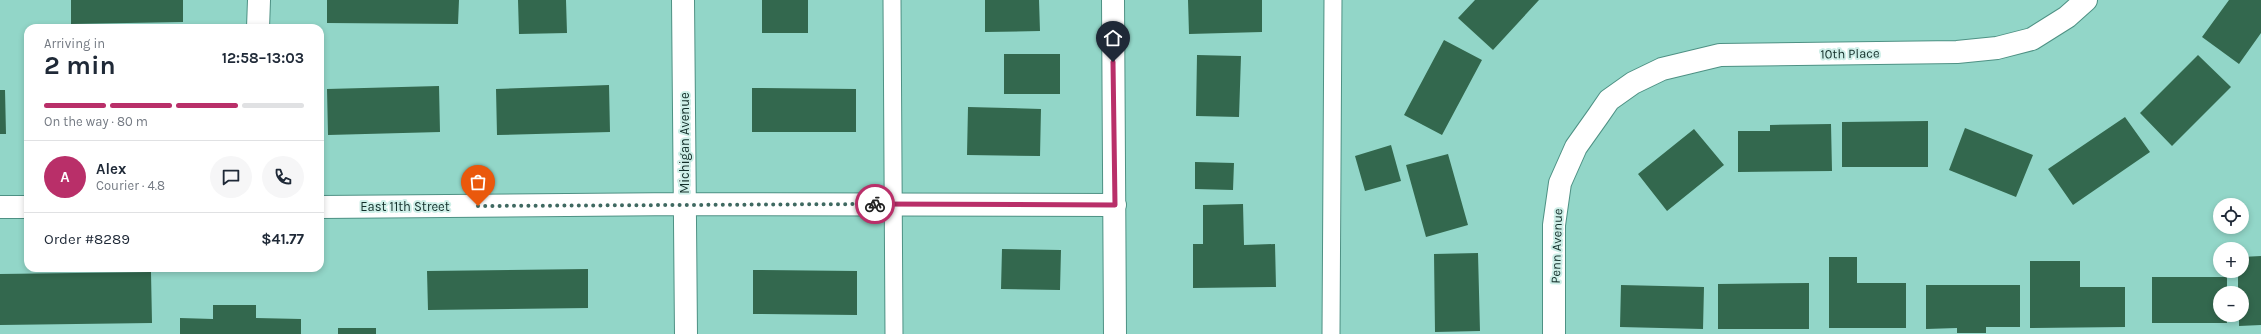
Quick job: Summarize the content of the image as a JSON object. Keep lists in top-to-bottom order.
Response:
{
  "streets": {
    "street": [
      "10th Place",
      "Michigan Avenue",
      "East 11th Street",
      "Penn Avenue"
    ]
  },
  "crossings": [
    ["10th Place", "Penn Avenue"],
    ["Michigan Avenue", "East 11th Street"]
  ],
  "page": {
    "heading": ["2 min", "Arriving in", "12:58–13:03"],
    "panel": [
      "Alex",
      "Courier · 4.8",
      "Order #8289",
      "$41.77"
    ],
    "bar": "On the way · 80 m",
    "round": "A",
    "map_buttons": ["+", "−"]
  }
}
